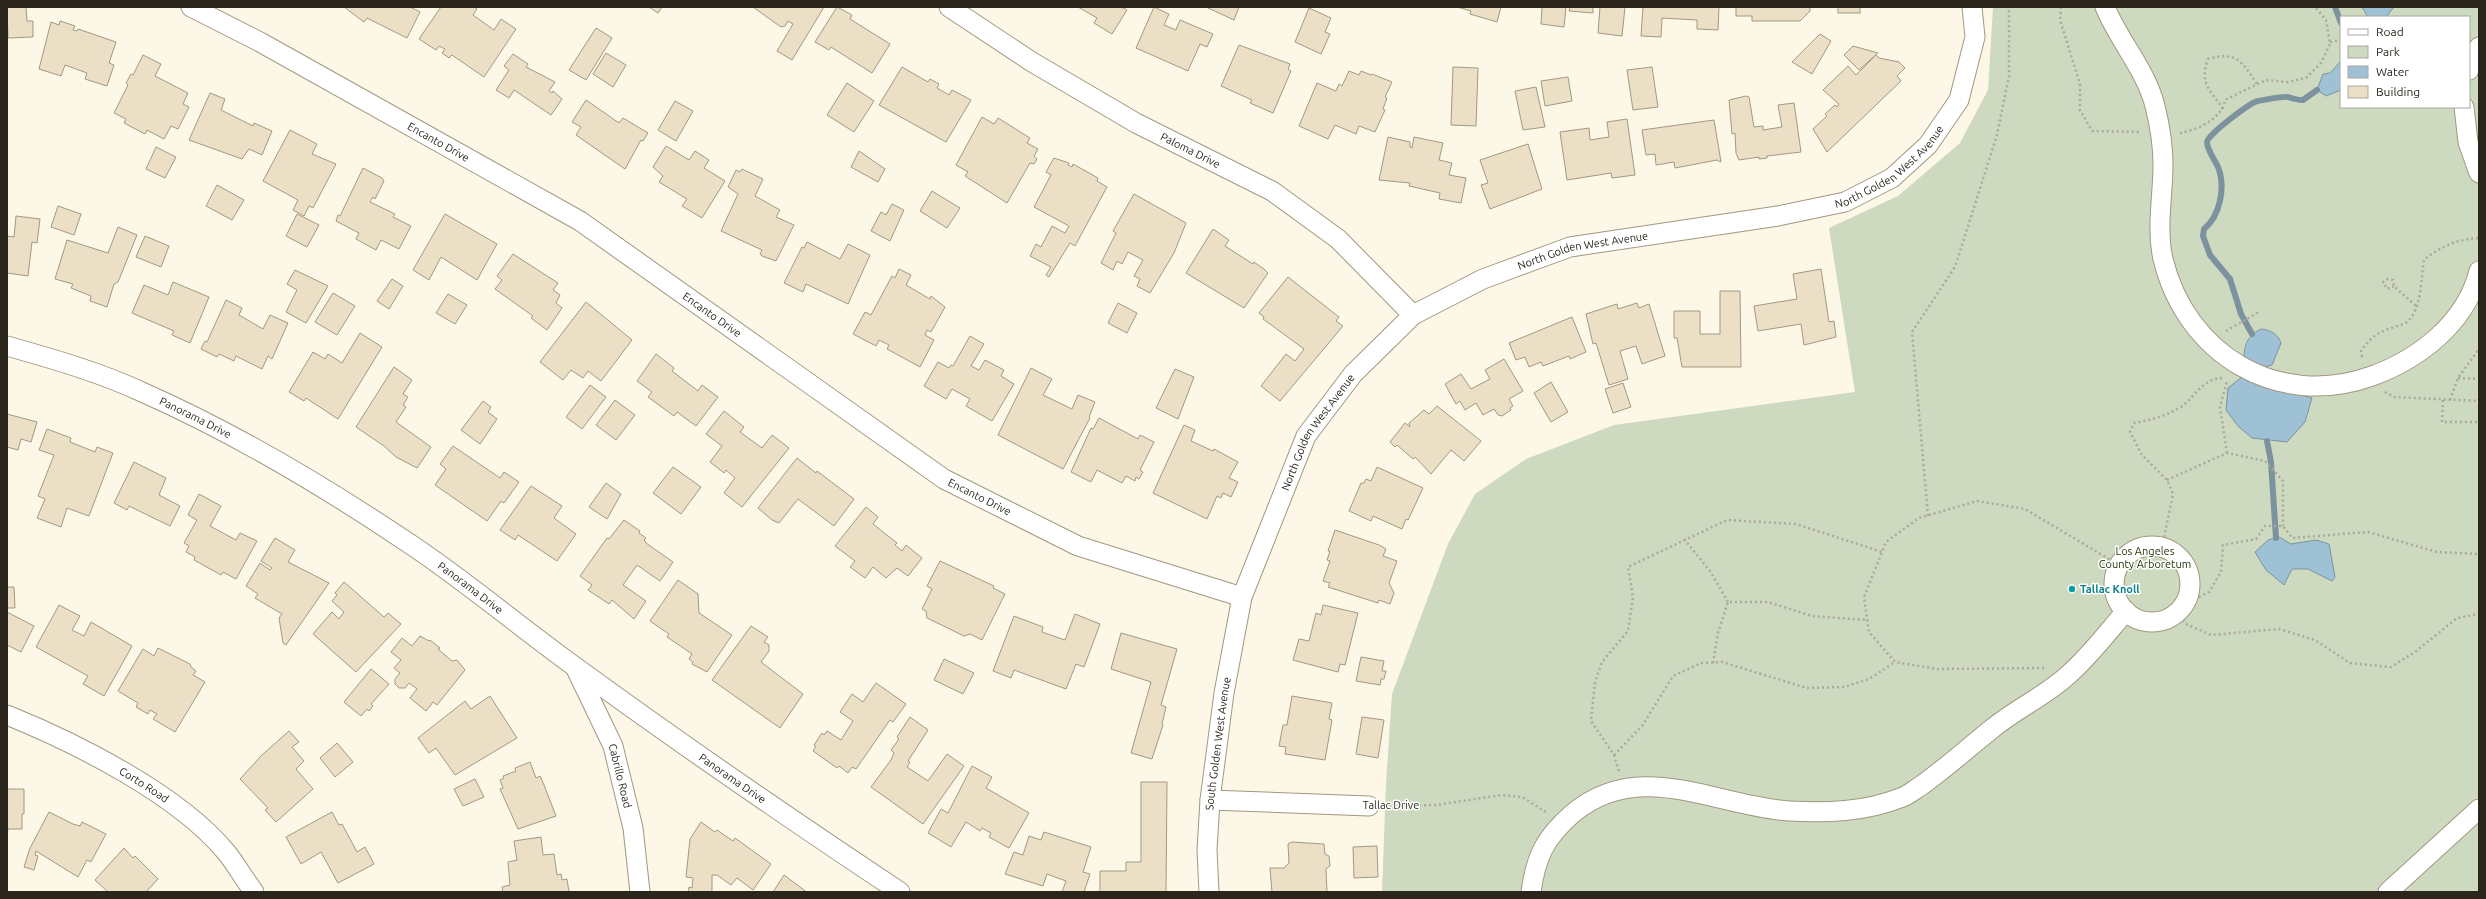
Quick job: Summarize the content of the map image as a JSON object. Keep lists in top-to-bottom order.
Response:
{
  "streets": {
    "street": [
      "Encanto Drive",
      "Paloma Drive",
      "North Golden West Avenue",
      "Panorama Drive",
      "South Golden West Avenue",
      "Cabrillo Road",
      "Corto Road",
      "Tallac Drive"
    ]
  },
  "crossings": [
    ["Encanto Drive", "North Golden West Avenue"],
    ["Encanto Drive", "South Golden West Avenue"],
    ["Paloma Drive", "North Golden West Avenue"],
    ["North Golden West Avenue", "South Golden West Avenue"],
    ["Panorama Drive", "Cabrillo Road"],
    ["South Golden West Avenue", "Tallac Drive"]
  ],
  "parks": ["Los Angeles County Arboretum"],
  "places": ["Tallac Knoll"],
  "legend": [
    "Road",
    "Park",
    "Water",
    "Building"
  ]
}
